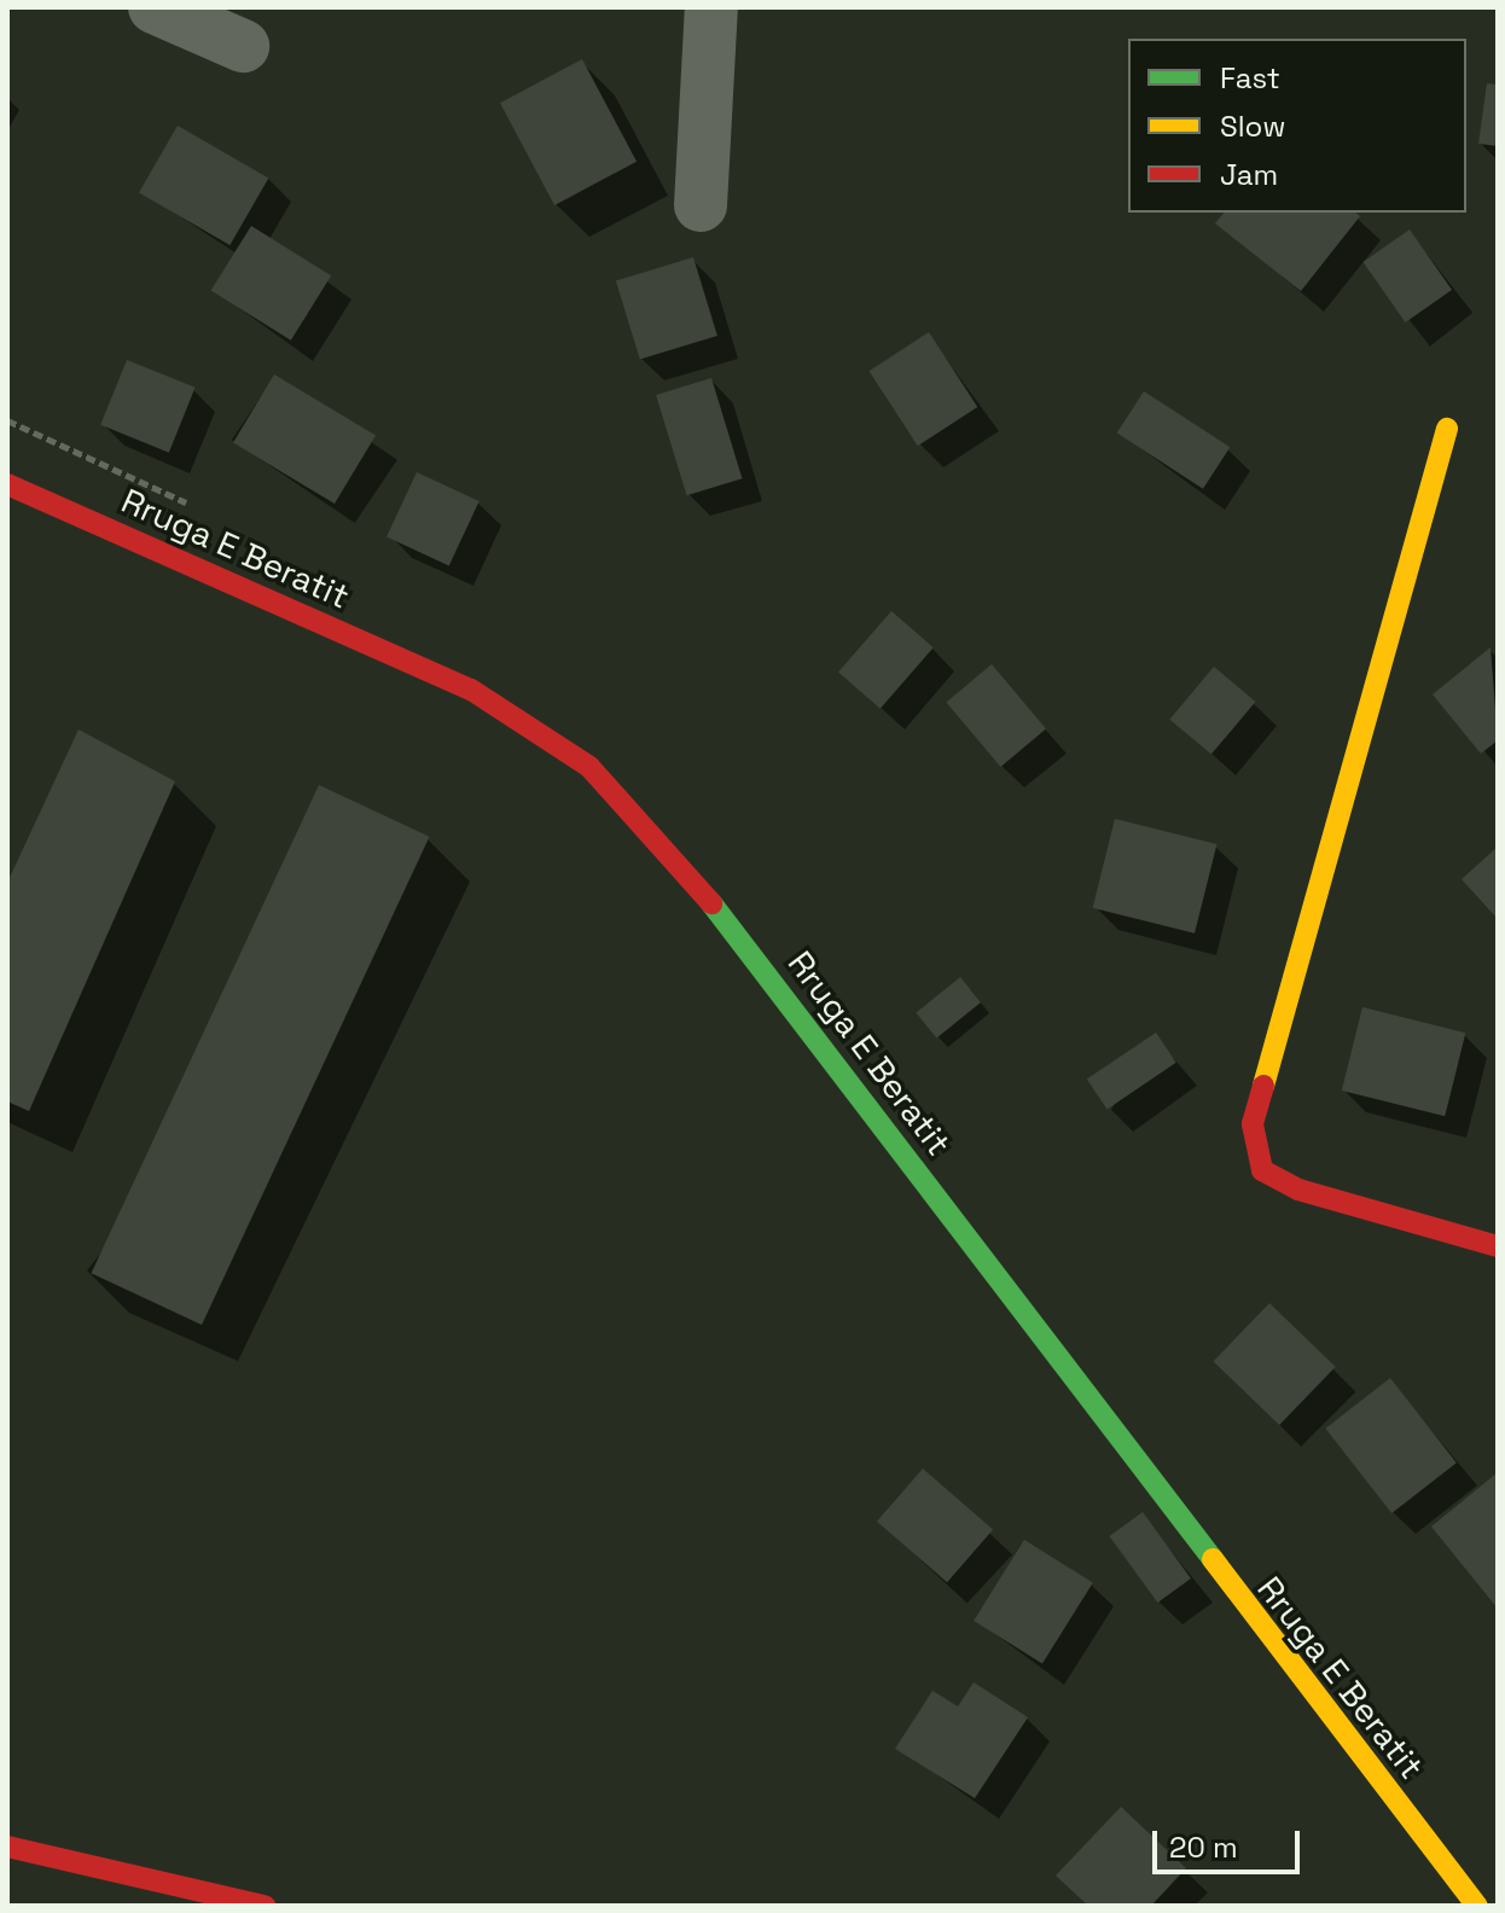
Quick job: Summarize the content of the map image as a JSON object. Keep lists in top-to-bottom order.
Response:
{
  "streets": {
    "main road": ["Rruga E Beratit"]
  },
  "legend": ["Fast", "Slow", "Jam"],
  "scale_bar": "20 m"
}
